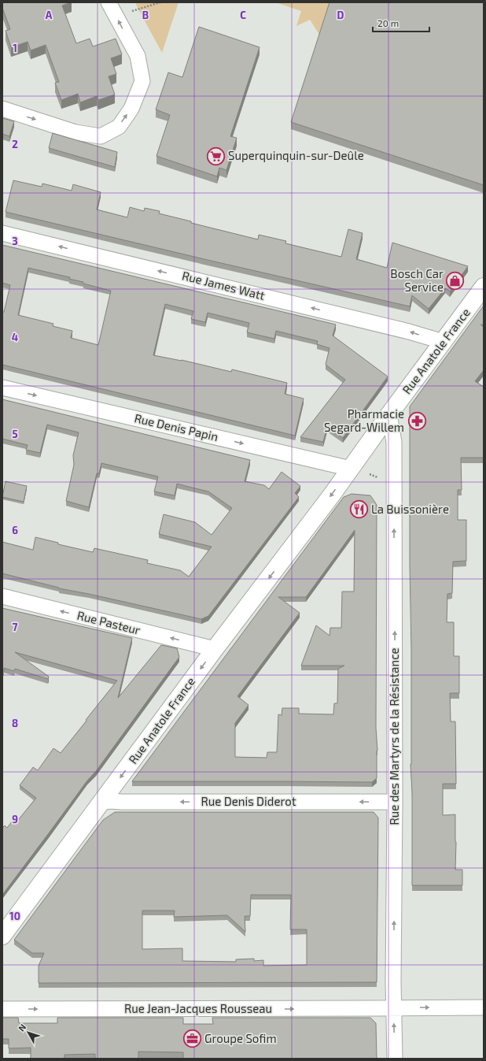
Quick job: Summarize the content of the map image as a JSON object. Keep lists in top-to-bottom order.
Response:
{
  "streets": {
    "street": [
      "Rue James Watt",
      "Rue Anatole France",
      "Rue Denis Papin",
      "Rue Pasteur",
      "Rue des Martyrs de la Résistance",
      "Rue Denis Diderot",
      "Rue Jean-Jacques Rousseau"
    ]
  },
  "crossings": [
    ["Rue James Watt", "Rue Anatole France"],
    ["Rue Anatole France", "Rue Denis Papin"],
    ["Rue Anatole France", "Rue Pasteur"],
    ["Rue Anatole France", "Rue des Martyrs de la Résistance"],
    ["Rue Anatole France", "Rue Denis Diderot"],
    ["Rue des Martyrs de la Résistance", "Rue Denis Diderot"],
    ["Rue des Martyrs de la Résistance", "Rue Jean-Jacques Rousseau"]
  ],
  "one_way": [
    "Rue James Watt",
    "Rue Anatole France",
    "Rue Denis Papin",
    "Rue Pasteur",
    "Rue des Martyrs de la Résistance",
    "Rue Denis Diderot",
    "Rue Jean-Jacques Rousseau"
  ],
  "places": {
    "supermarket": ["Superquinquin-sur-Deûle"],
    "shop": ["Bosch Car Service"],
    "pharmacy": ["Pharmacie Segard-Willem"],
    "restaurant": ["La Buissonière"],
    "office": ["Groupe Sofim"]
  },
  "scale_bar": "20 m",
  "north": "top left",
  "grid": {
    "columns": [
      "A",
      "B",
      "C",
      "D"
    ],
    "rows": [
      "1",
      "2",
      "3",
      "4",
      "5",
      "6",
      "7",
      "8",
      "9",
      "10"
    ]
  }
}
